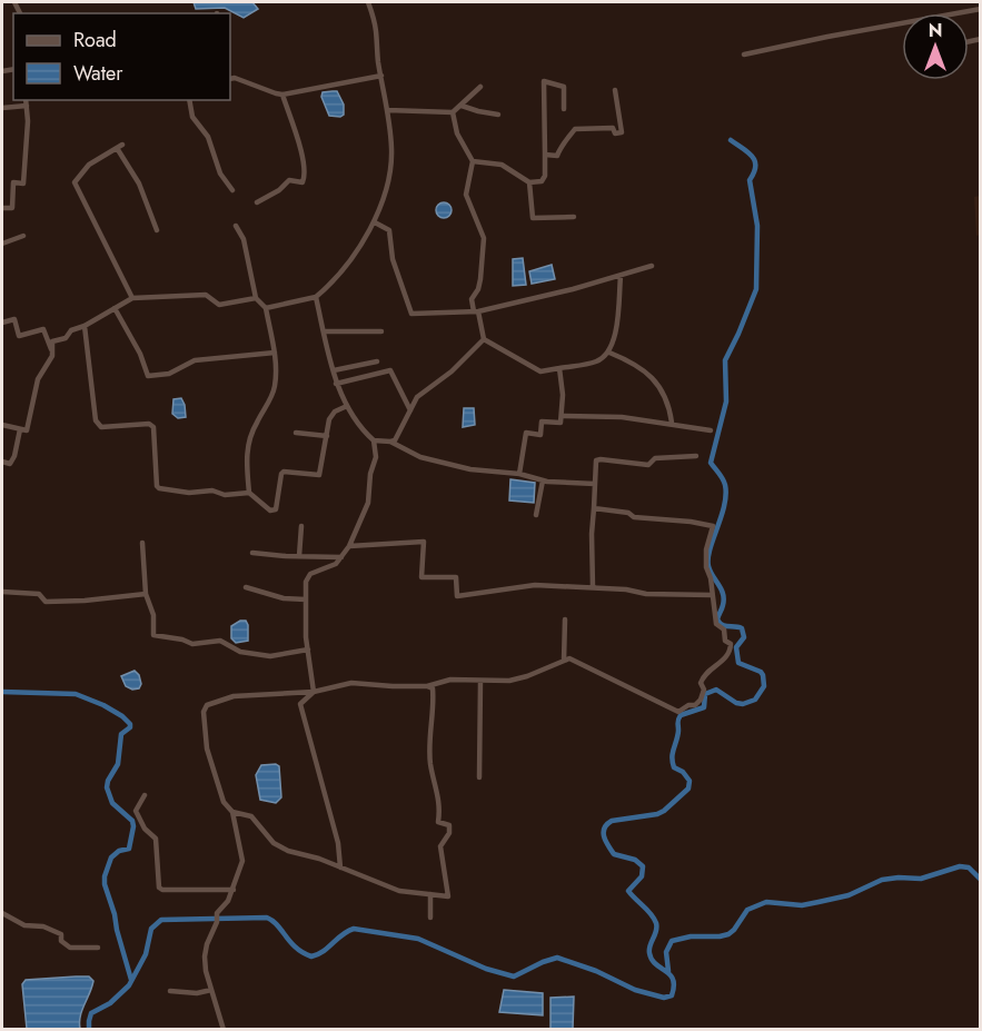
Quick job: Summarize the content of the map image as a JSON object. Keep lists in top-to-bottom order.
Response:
{
  "legend": ["Road", "Water"],
  "north": "top"
}
